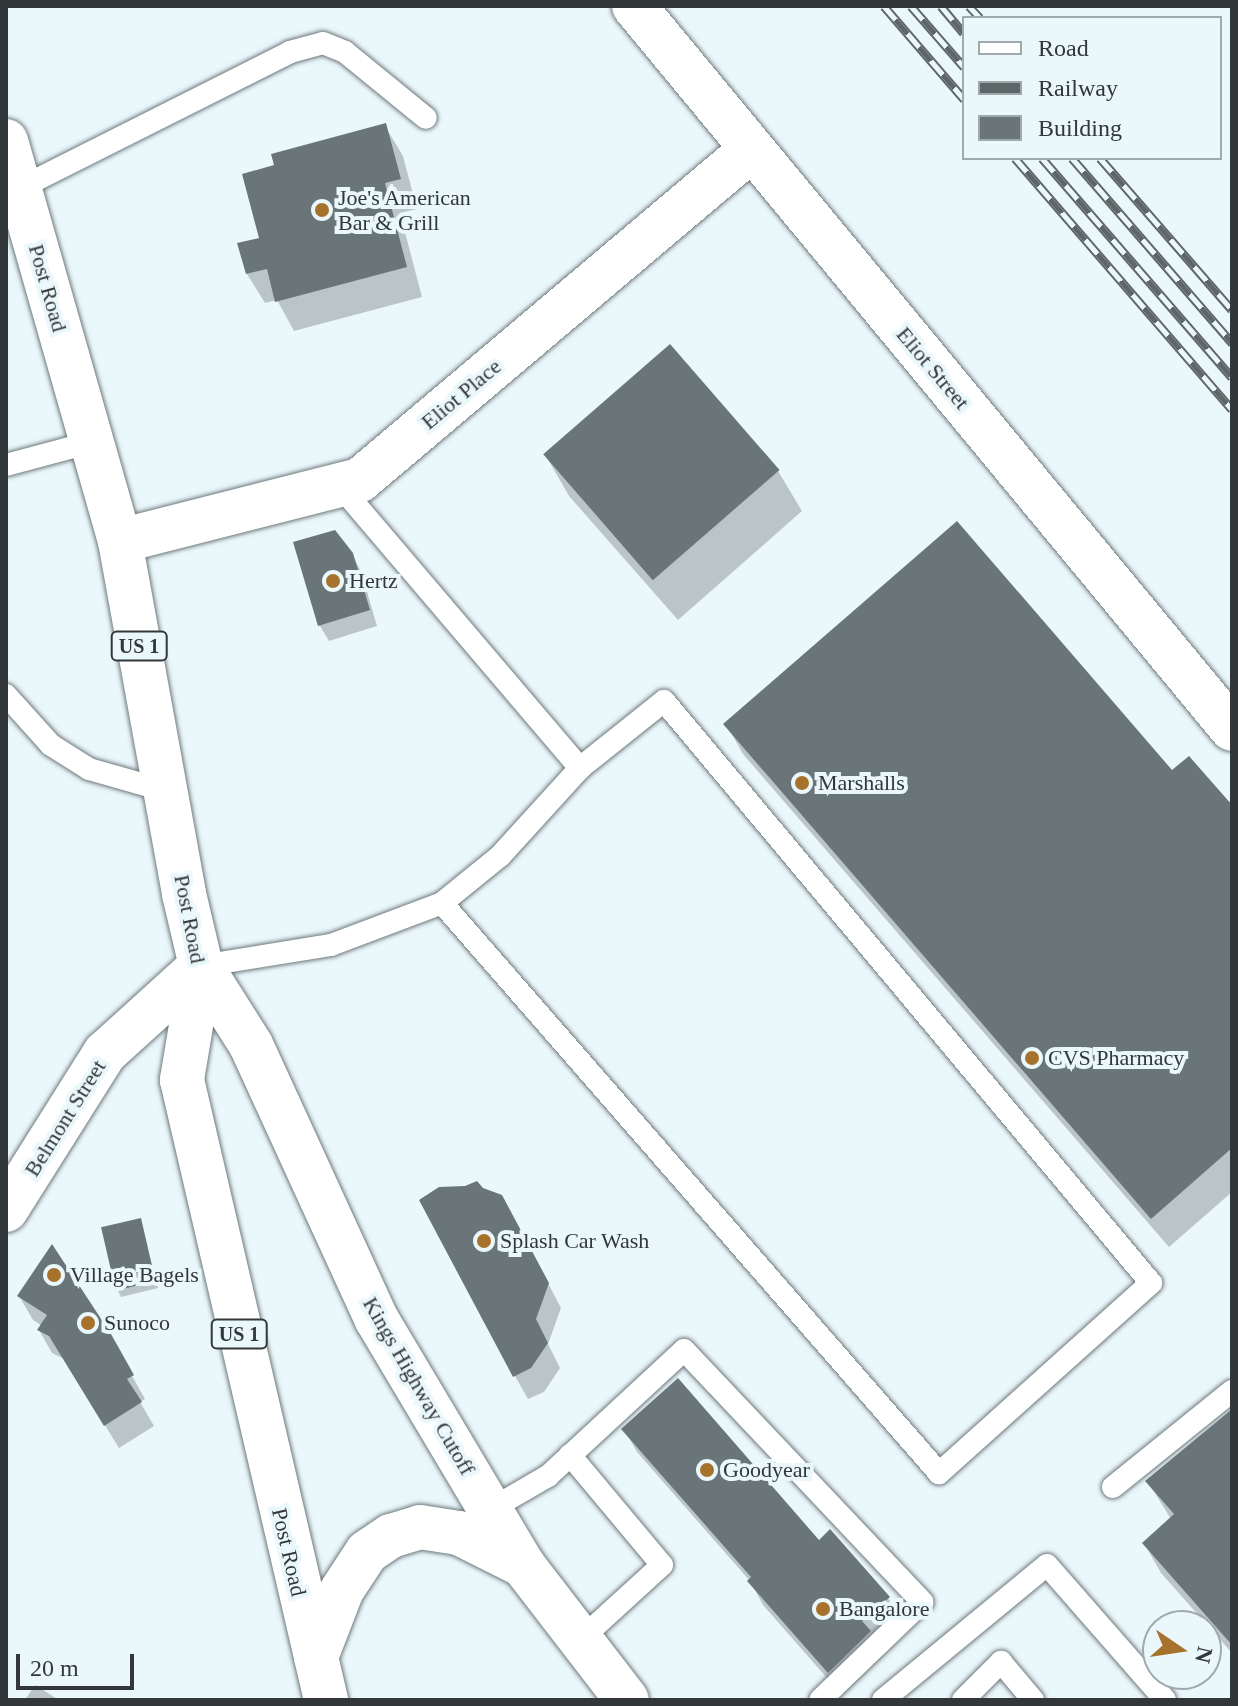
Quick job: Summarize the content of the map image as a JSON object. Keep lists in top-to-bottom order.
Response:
{
  "streets": {
    "main road": [
      "Post Road",
      "Eliot Street",
      "Eliot Place",
      "US 1",
      "Belmont Street",
      "Kings Highway Cutoff"
    ]
  },
  "crossings": [
    ["Post Road", "Eliot Place"],
    ["Post Road", "Belmont Street"],
    ["Post Road", "Kings Highway Cutoff"],
    ["Eliot Street", "Eliot Place"],
    ["Belmont Street", "Kings Highway Cutoff"]
  ],
  "places": [
    "Joe's American Bar & Grill",
    "Hertz",
    "Marshalls",
    "CVS Pharmacy",
    "Splash Car Wash",
    "Village Bagels",
    "Sunoco",
    "Goodyear",
    "Bangalore"
  ],
  "legend": ["Road", "Railway", "Building"],
  "scale_bar": "20 m",
  "north": "right"
}
